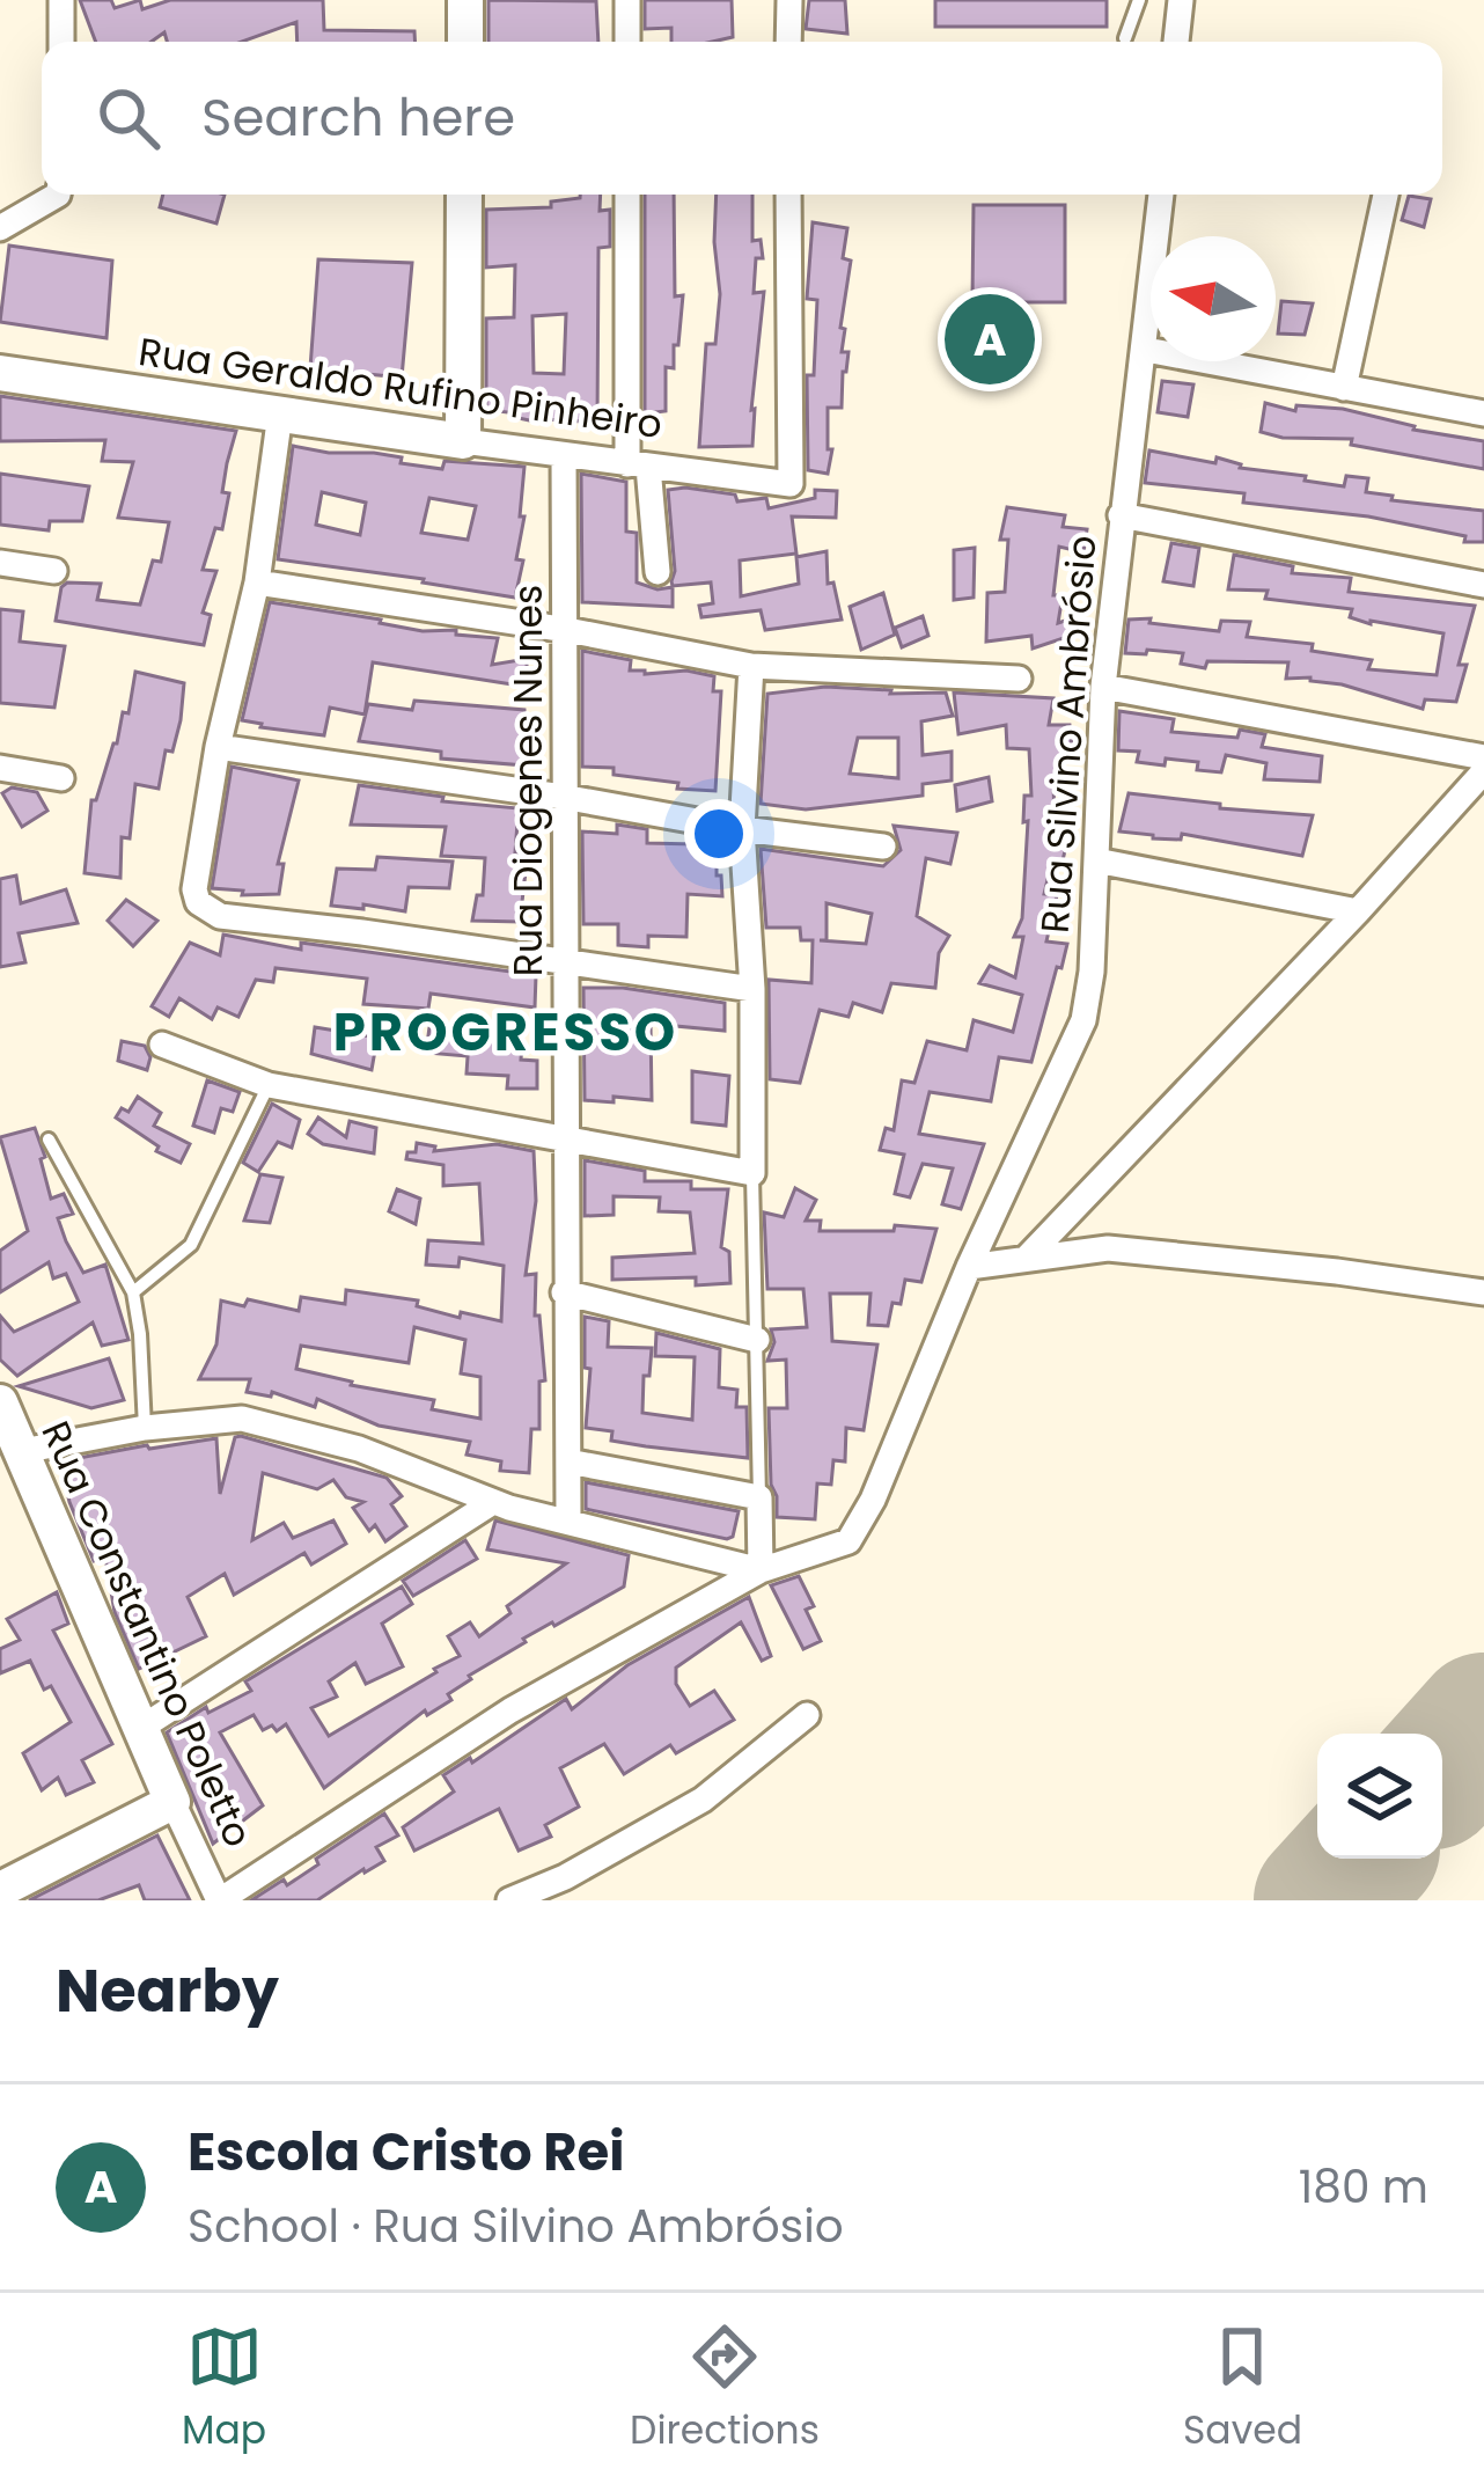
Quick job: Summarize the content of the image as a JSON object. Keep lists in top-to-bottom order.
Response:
{
  "streets": {
    "street": [
      "Rua Geraldo Rufino Pinheiro",
      "Rua Silvino Ambrósio",
      "Rua Diogenes Nunes",
      "Rua Constantino Poletto"
    ]
  },
  "crossings": [
    ["Rua Geraldo Rufino Pinheiro", "Rua Diogenes Nunes"],
    ["Rua Silvino Ambrósio", "Rua Constantino Poletto"]
  ],
  "districts": ["PROGRESSO"],
  "north": "left",
  "page": {
    "search": "Search here",
    "pins": "A",
    "heading": "Nearby",
    "list": [
      {
        "mark": "A",
        "name": "Escola Cristo Rei",
        "note": "School · Rua Silvino Ambrósio",
        "value": "180 m"
      }
    ],
    "nav": ["Map", "Directions", "Saved"]
  }
}
